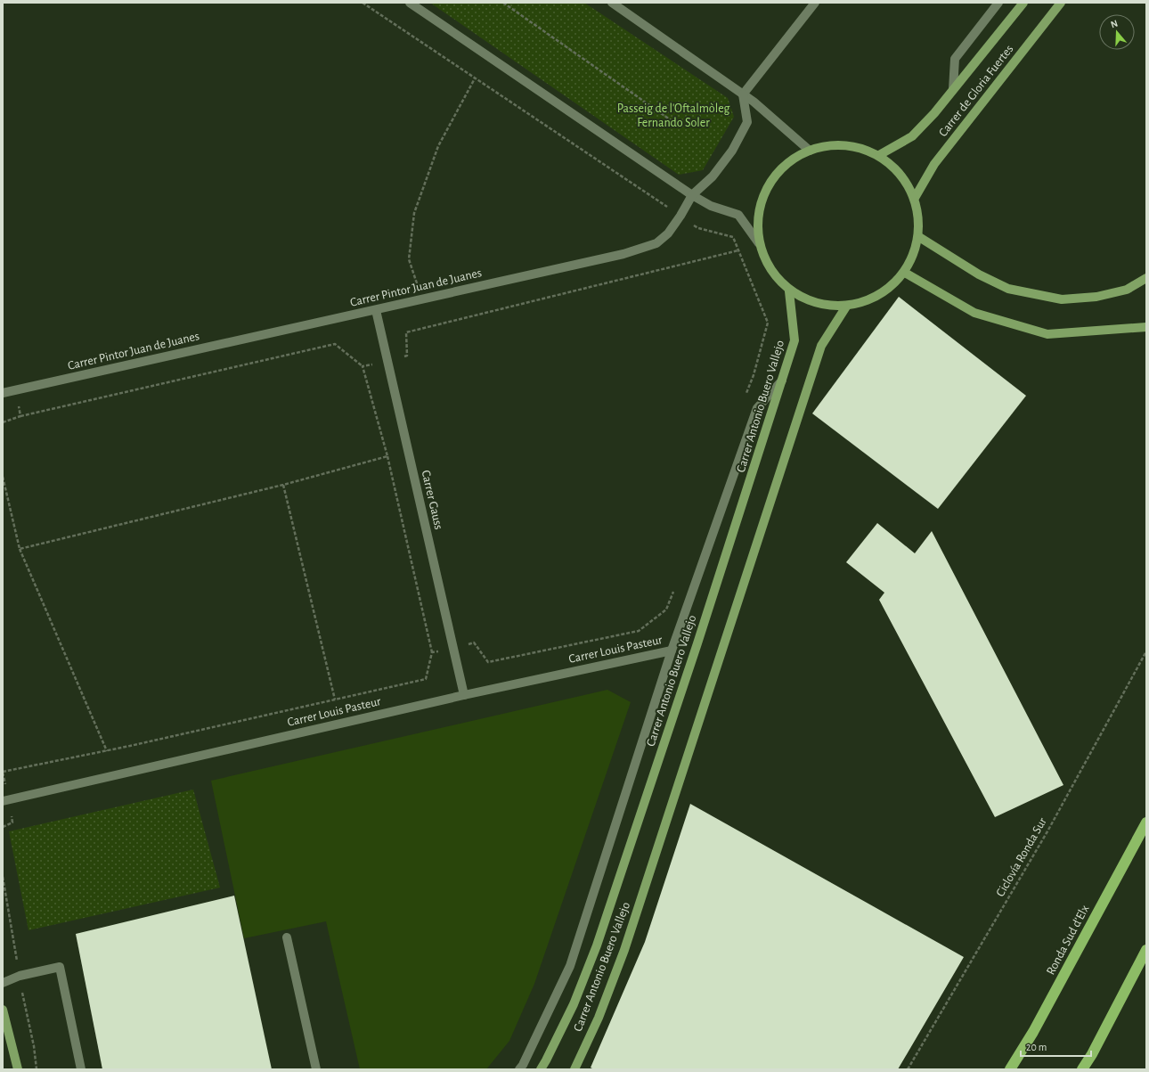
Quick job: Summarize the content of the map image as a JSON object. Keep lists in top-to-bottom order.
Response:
{
  "streets": {
    "highway": ["Ronda Sud d'Elx"],
    "main road": ["Carrer de Gloria Fuertes", "Carrer Antonio Buero Vallejo"],
    "street": ["Carrer Pintor Juan de Juanes", "Carrer Gauss", "Carrer Louis Pasteur"],
    "path": ["Ciclovía Ronda Sur"]
  },
  "crossings": [
    ["Carrer Pintor Juan de Juanes", "Carrer Gauss"],
    ["Carrer Gauss", "Carrer Louis Pasteur"]
  ],
  "parks": ["Passeig de l'Oftalmòleg Fernando Soler"],
  "scale_bar": "20 m",
  "north": "top"
}
